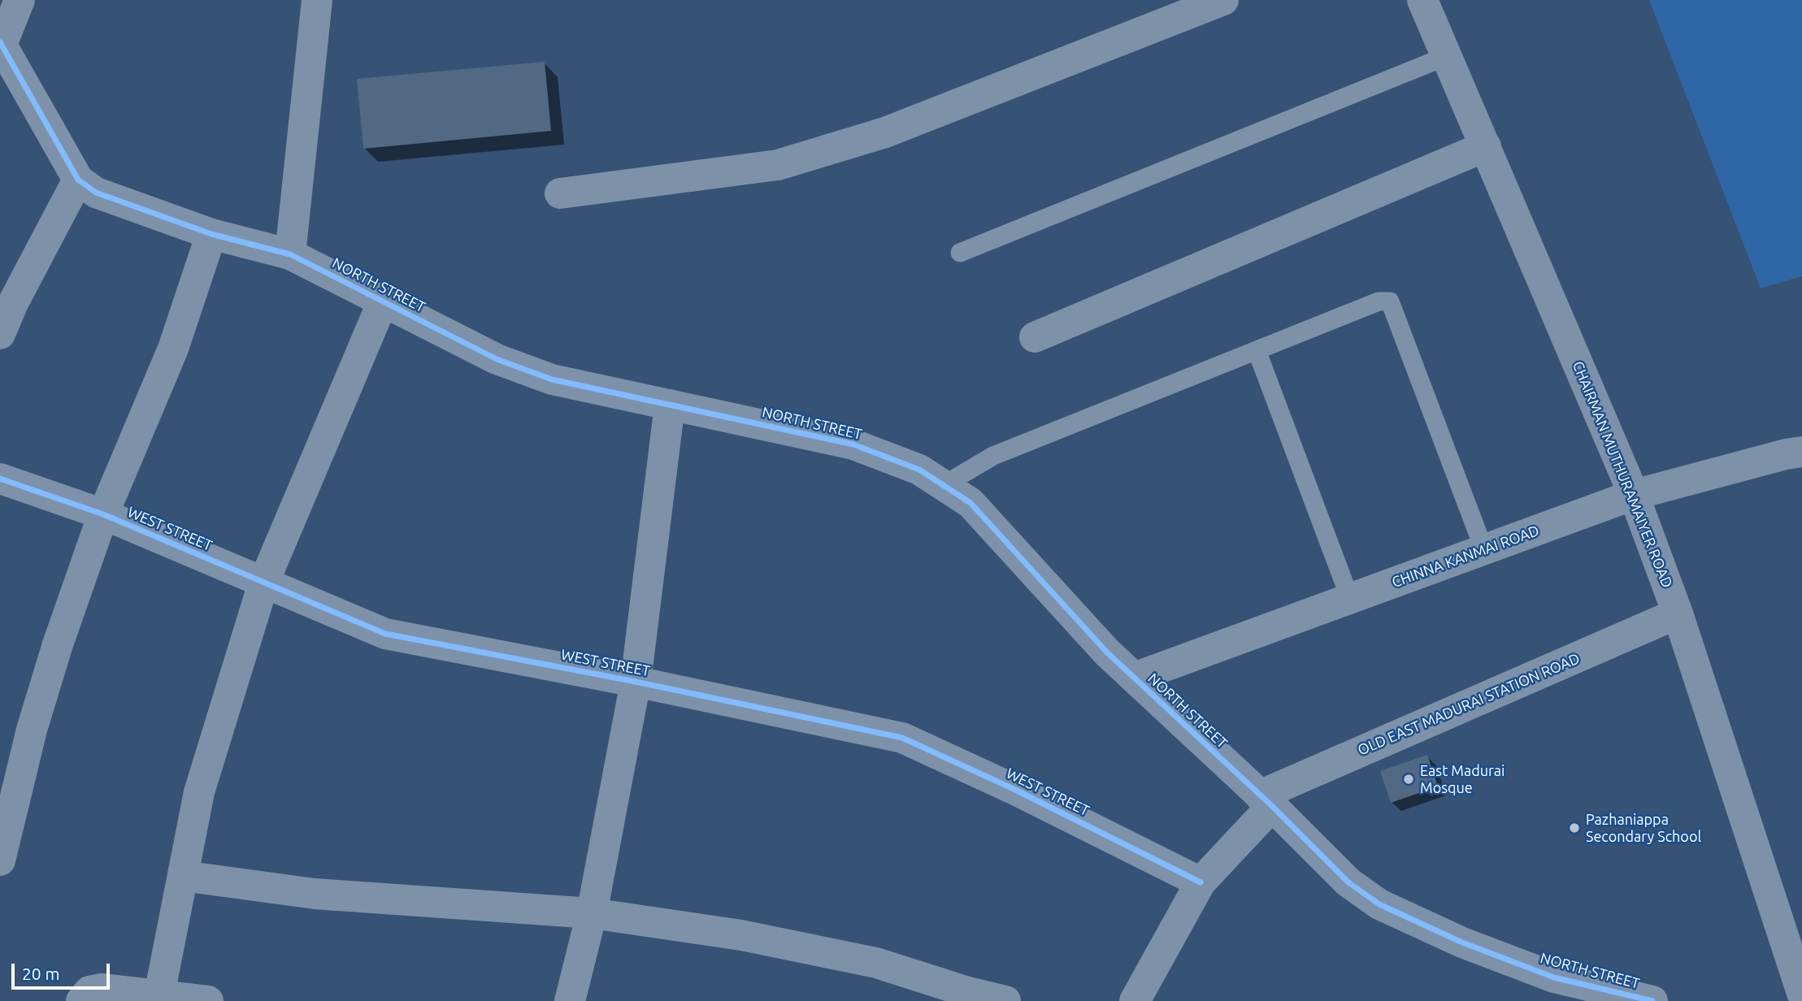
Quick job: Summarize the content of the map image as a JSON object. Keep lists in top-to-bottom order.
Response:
{
  "streets": {
    "street": [
      "NORTH STREET",
      "CHAIRMAN MUTHURAMAIYER ROAD",
      "WEST STREET",
      "CHINNA KANMAI ROAD",
      "OLD EAST MADURAI STATION ROAD"
    ]
  },
  "crossings": [
    ["NORTH STREET", "CHINNA KANMAI ROAD"],
    ["NORTH STREET", "OLD EAST MADURAI STATION ROAD"],
    ["CHAIRMAN MUTHURAMAIYER ROAD", "CHINNA KANMAI ROAD"],
    ["CHAIRMAN MUTHURAMAIYER ROAD", "OLD EAST MADURAI STATION ROAD"]
  ],
  "places": ["East Madurai Mosque", "Pazhaniappa Secondary School"],
  "scale_bar": "20 m"
}
